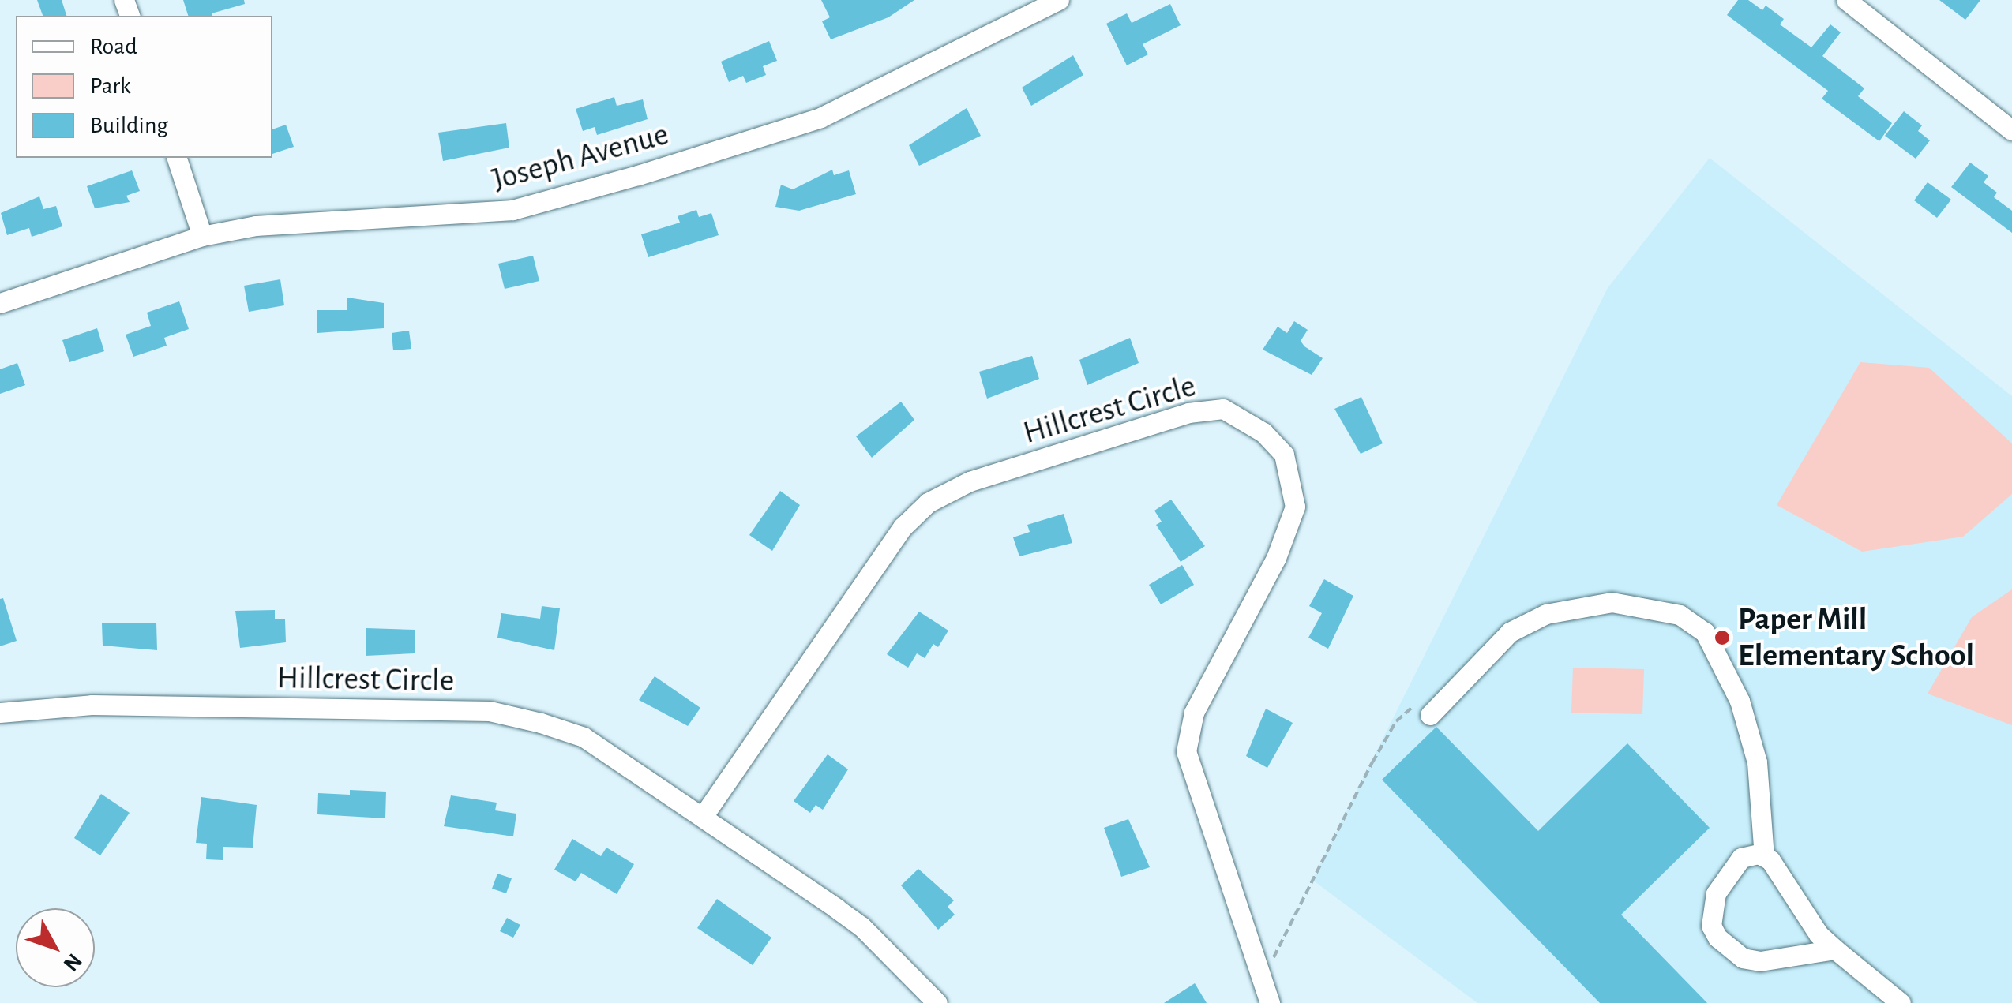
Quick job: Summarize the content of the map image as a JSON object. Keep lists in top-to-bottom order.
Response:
{
  "streets": {
    "street": ["Joseph Avenue", "Hillcrest Circle"]
  },
  "places": ["Paper Mill Elementary School"],
  "legend": ["Road", "Park", "Building"],
  "north": "bottom right"
}
